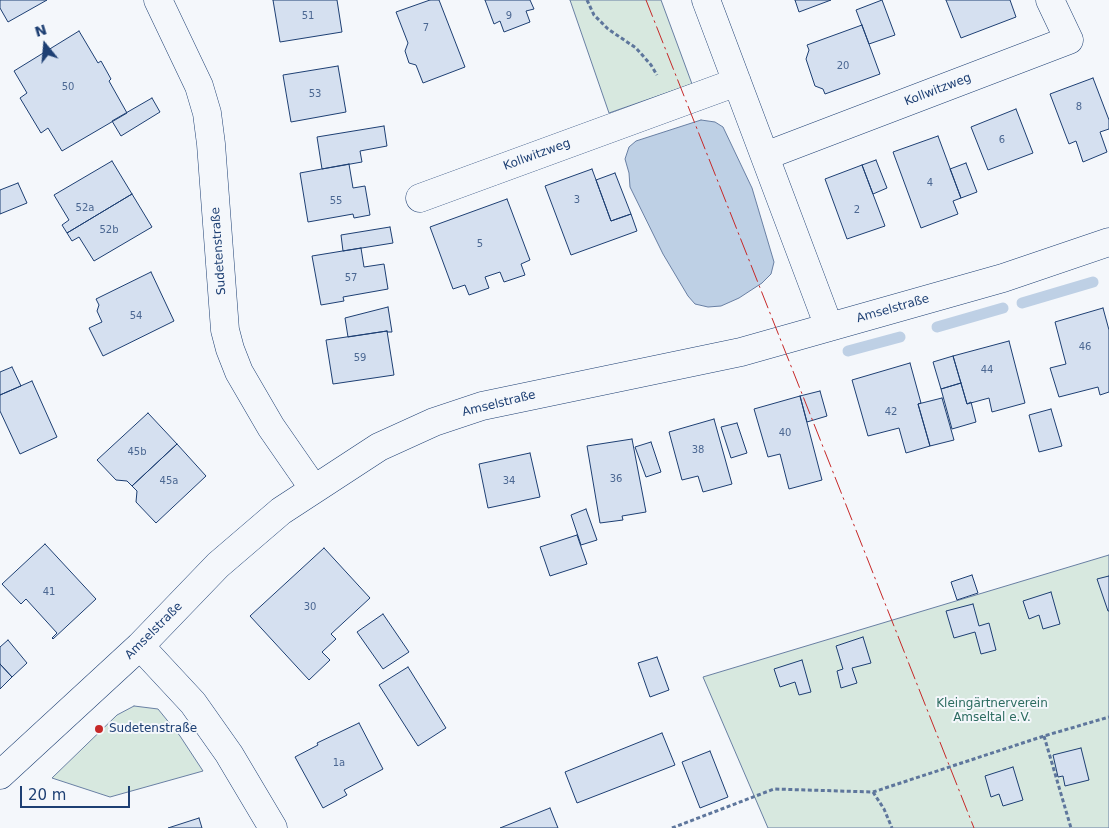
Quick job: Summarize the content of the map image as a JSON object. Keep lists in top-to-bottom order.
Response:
{
  "streets": {
    "street": ["Kollwitzweg", "Sudetenstraße", "Amselstraße"]
  },
  "crossings": [
    ["Sudetenstraße", "Amselstraße"]
  ],
  "parks": ["Kleingärtnerverein Amseltal e.V."],
  "places": ["Sudetenstraße"],
  "house_numbers": [
    "51",
    "9",
    "7",
    "20",
    "50",
    "53",
    "8",
    "6",
    "4",
    "3",
    "55",
    "52a",
    "2",
    "52b",
    "5",
    "57",
    "54",
    "46",
    "59",
    "44",
    "42",
    "40",
    "38",
    "45b",
    "36",
    "45a",
    "34",
    "41",
    "30",
    "1a"
  ],
  "scale_bar": "20 m",
  "north": "top"
}
